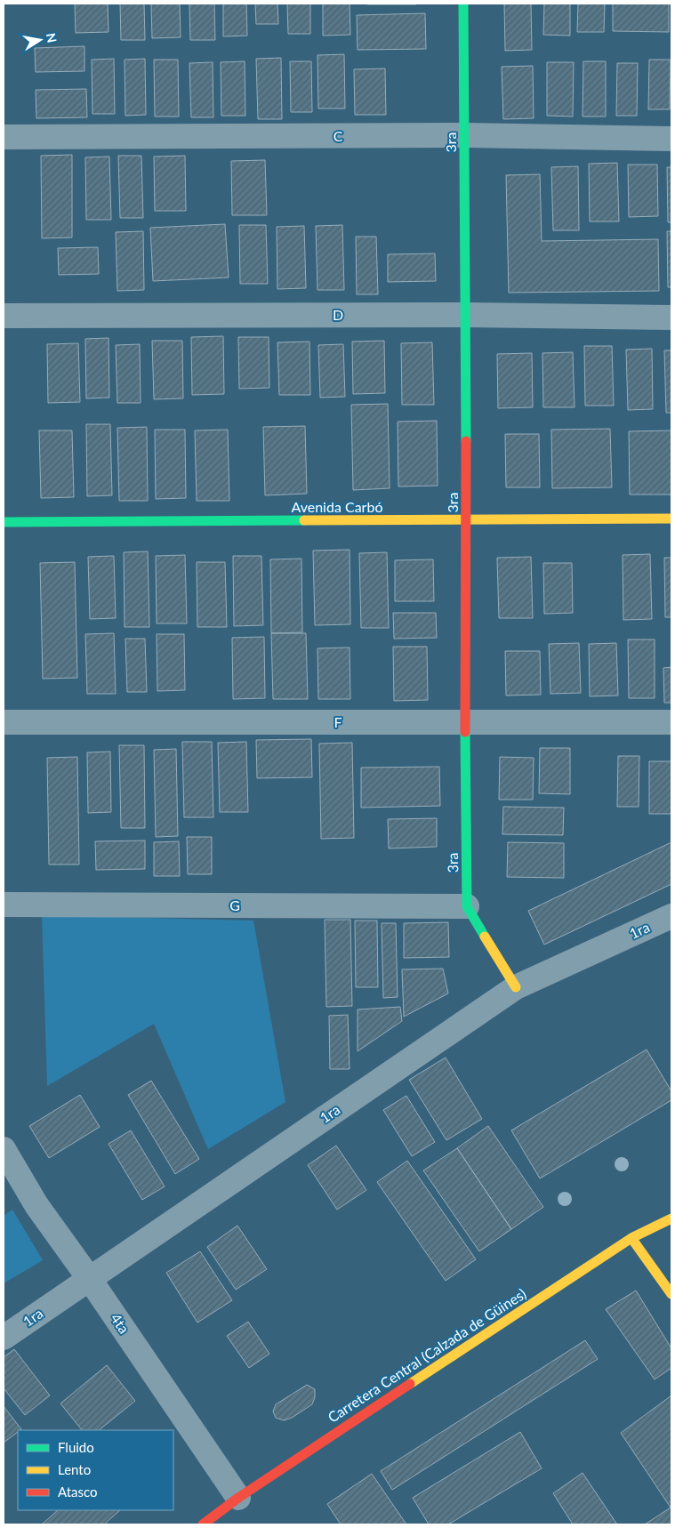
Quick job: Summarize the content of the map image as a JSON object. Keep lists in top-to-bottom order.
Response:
{
  "streets": {
    "street": [
      "C",
      "3ra",
      "D",
      "Avenida Carbó",
      "F",
      "G",
      "1ra",
      "4ta",
      "Carretera Central (Calzada de Güines)"
    ]
  },
  "crossings": [
    ["C", "3ra"],
    ["3ra", "D"],
    ["3ra", "Avenida Carbó"],
    ["3ra", "F"],
    ["3ra", "G"],
    ["1ra", "4ta"],
    ["4ta", "Carretera Central (Calzada de Güines)"]
  ],
  "legend": ["Fluido", "Lento", "Atasco"],
  "north": "right"
}
